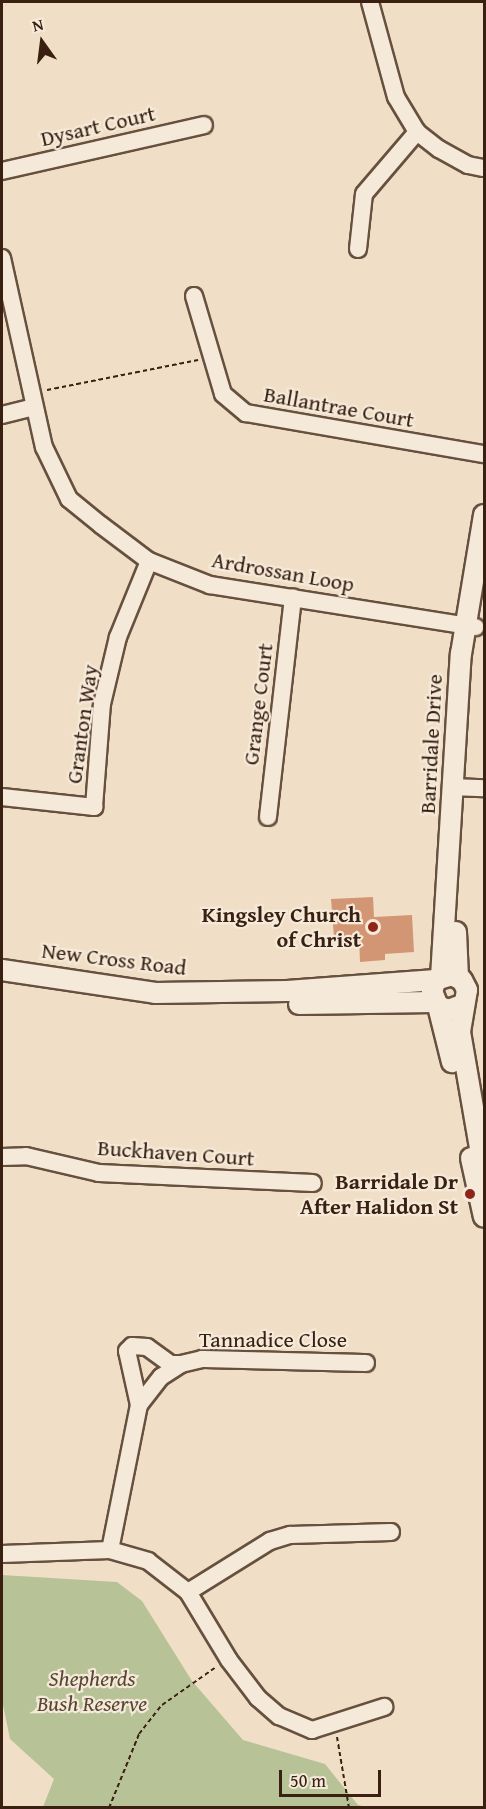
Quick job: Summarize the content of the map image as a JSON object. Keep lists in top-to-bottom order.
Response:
{
  "streets": {
    "street": [
      "Dysart Court",
      "Ballantrae Court",
      "Ardrossan Loop",
      "Grange Court",
      "Granton Way",
      "Barridale Drive",
      "New Cross Road",
      "Buckhaven Court",
      "Tannadice Close"
    ]
  },
  "crossings": [
    ["Ardrossan Loop", "Grange Court"],
    ["Ardrossan Loop", "Granton Way"],
    ["Ardrossan Loop", "Barridale Drive"],
    ["Barridale Drive", "New Cross Road"]
  ],
  "parks": ["Shepherds Bush Reserve"],
  "places": ["Kingsley Church of Christ", "Barridale Dr After Halidon St"],
  "scale_bar": "50 m",
  "north": "top"
}
